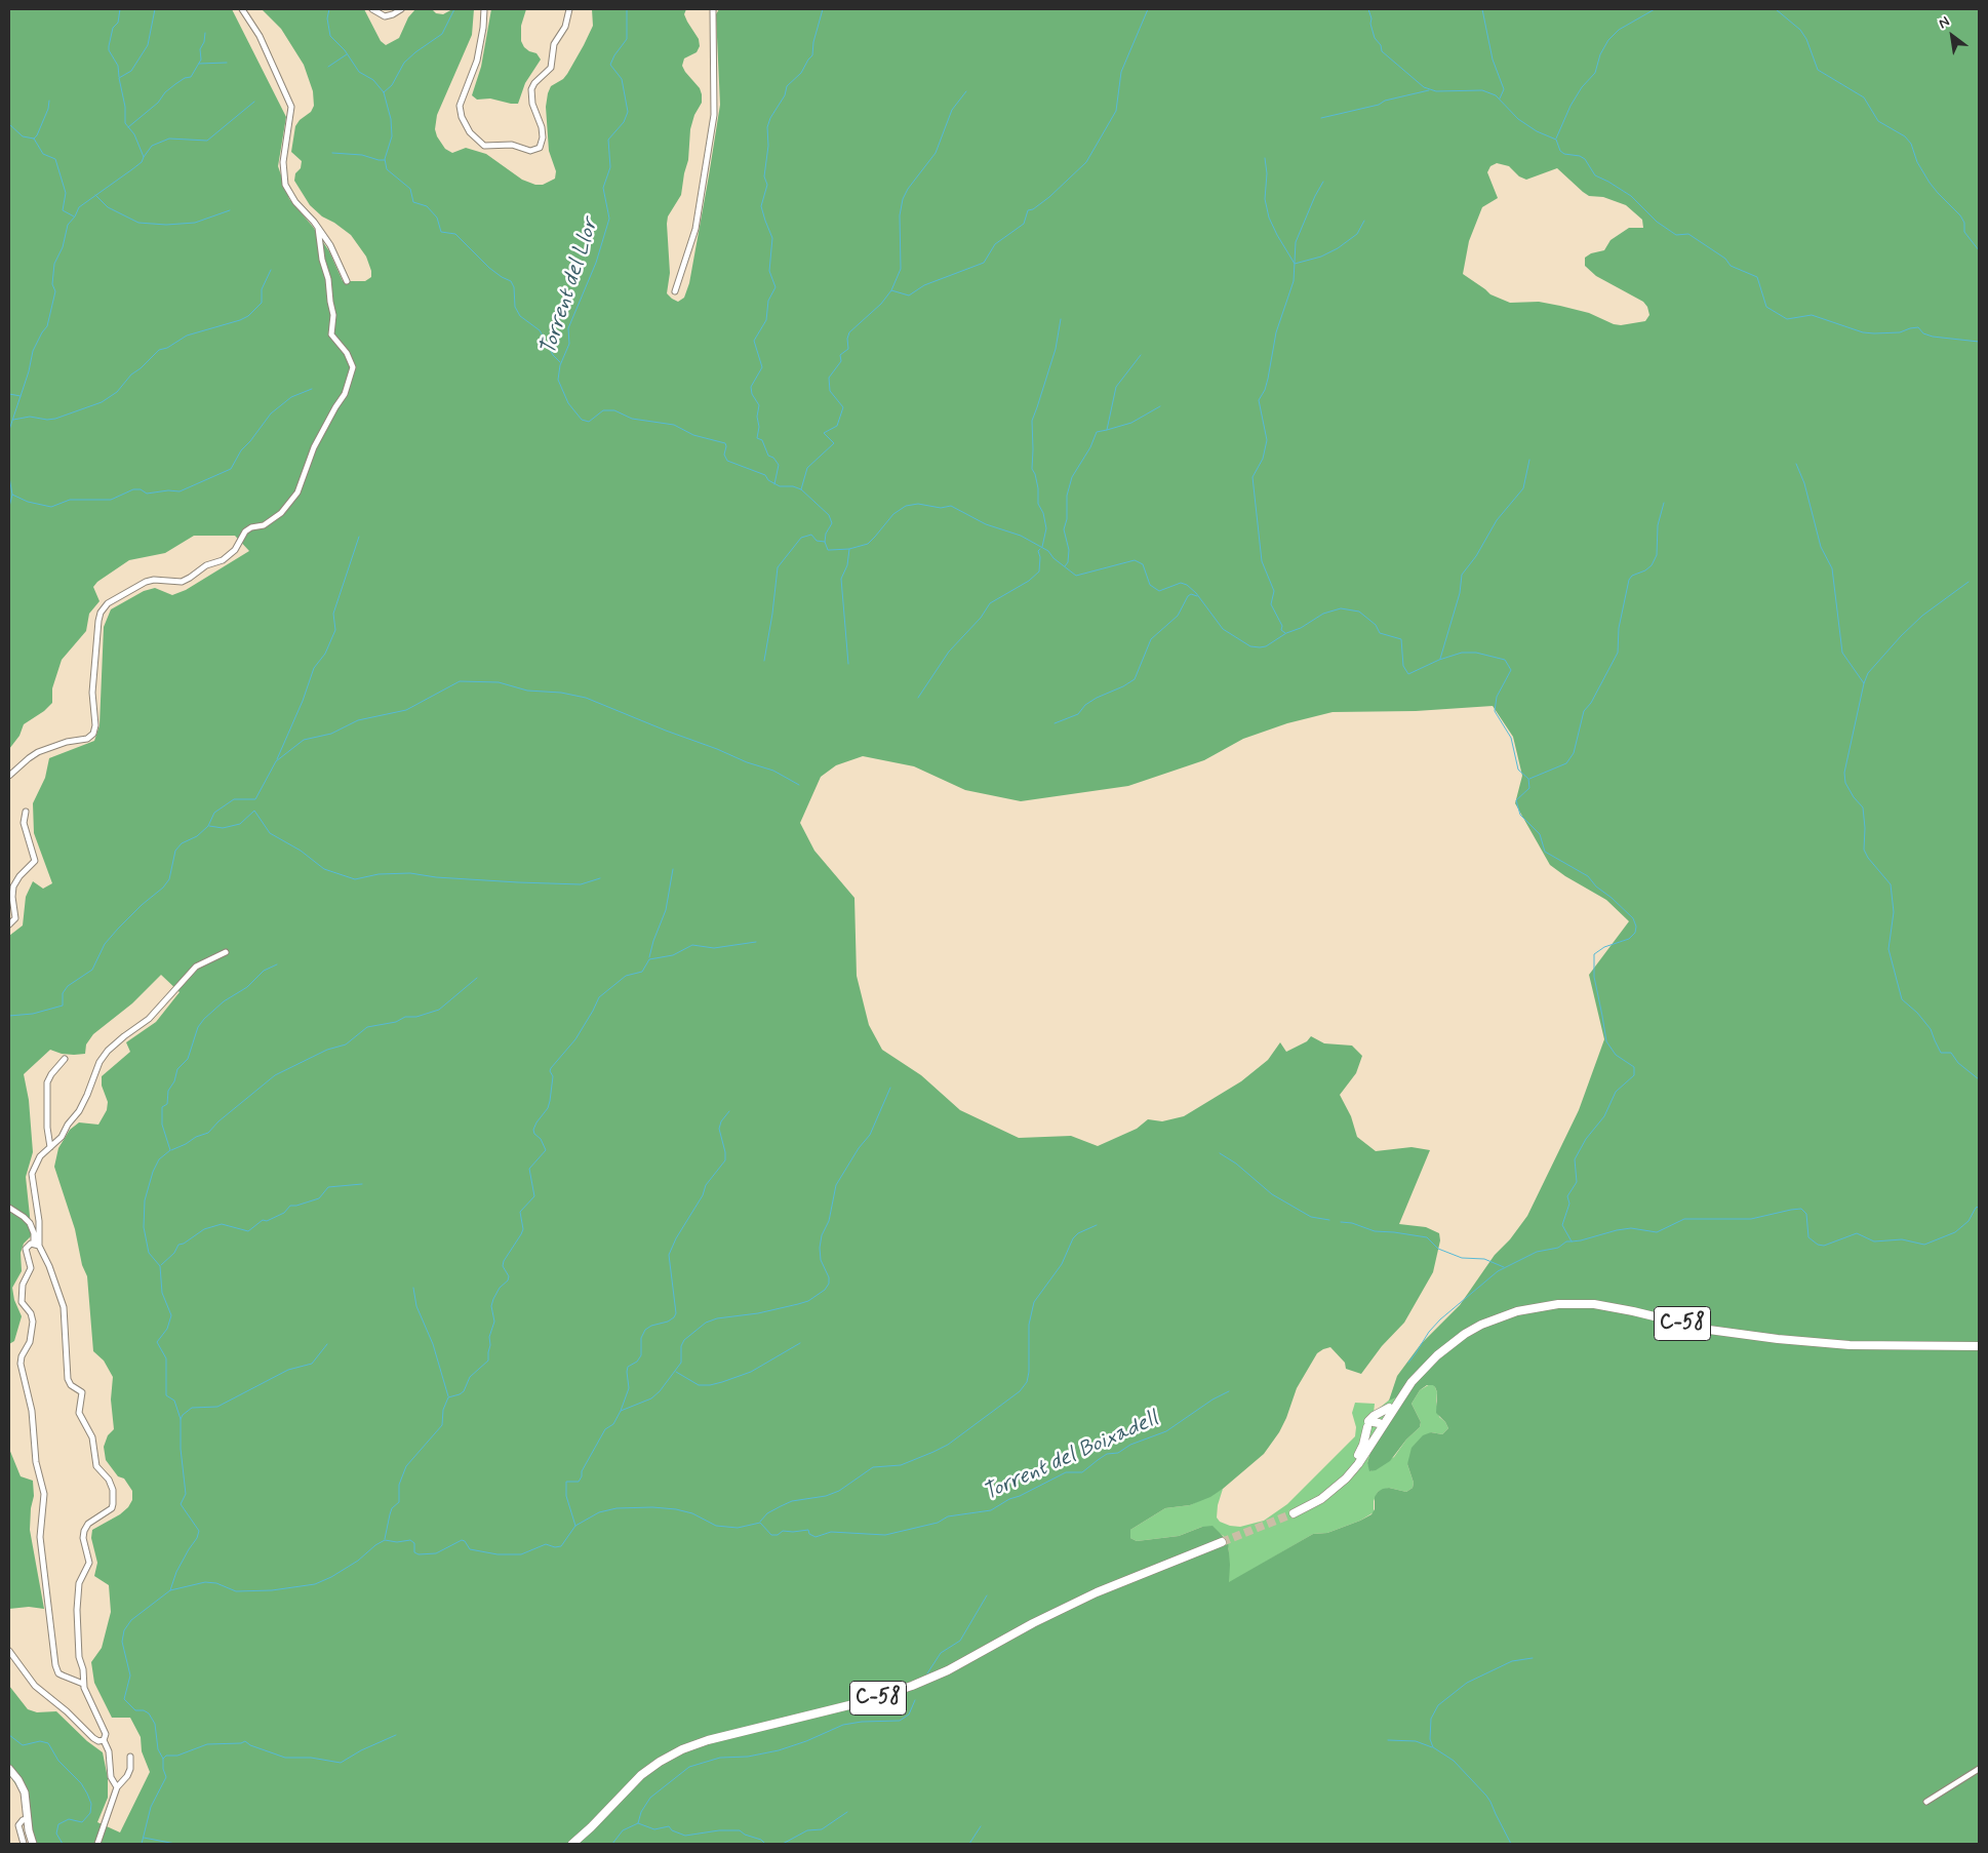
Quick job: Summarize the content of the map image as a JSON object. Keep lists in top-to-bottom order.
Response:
{
  "streets": {
    "main road": ["C-58"]
  },
  "water": ["Torrent del Llor", "Torrent del Boixadell"],
  "north": "top left"
}
